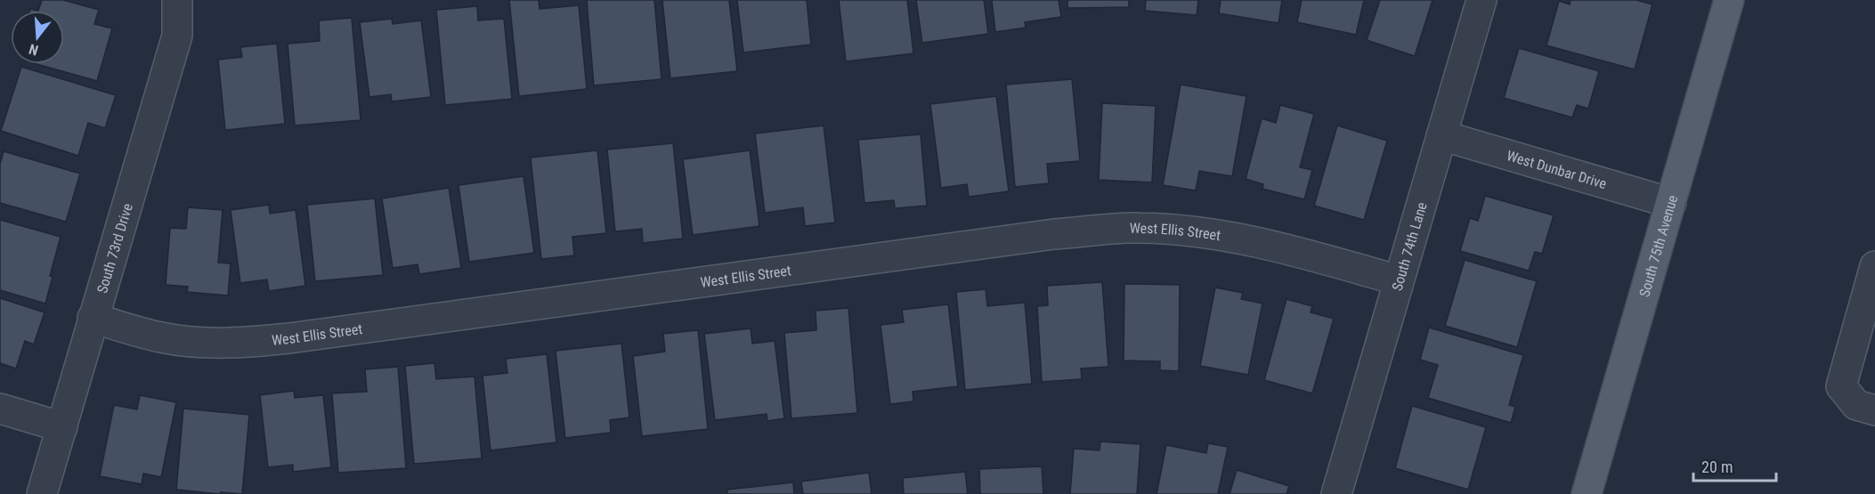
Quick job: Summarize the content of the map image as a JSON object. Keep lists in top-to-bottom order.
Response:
{
  "streets": {
    "main road": ["South 75th Avenue"],
    "street": [
      "West Dunbar Drive",
      "West Ellis Street",
      "South 73rd Drive",
      "South 74th Lane"
    ]
  },
  "crossings": [
    ["West Dunbar Drive", "South 74th Lane"],
    ["West Dunbar Drive", "South 75th Avenue"],
    ["West Ellis Street", "South 73rd Drive"],
    ["West Ellis Street", "South 74th Lane"]
  ],
  "scale_bar": "20 m",
  "north": "bottom"
}
